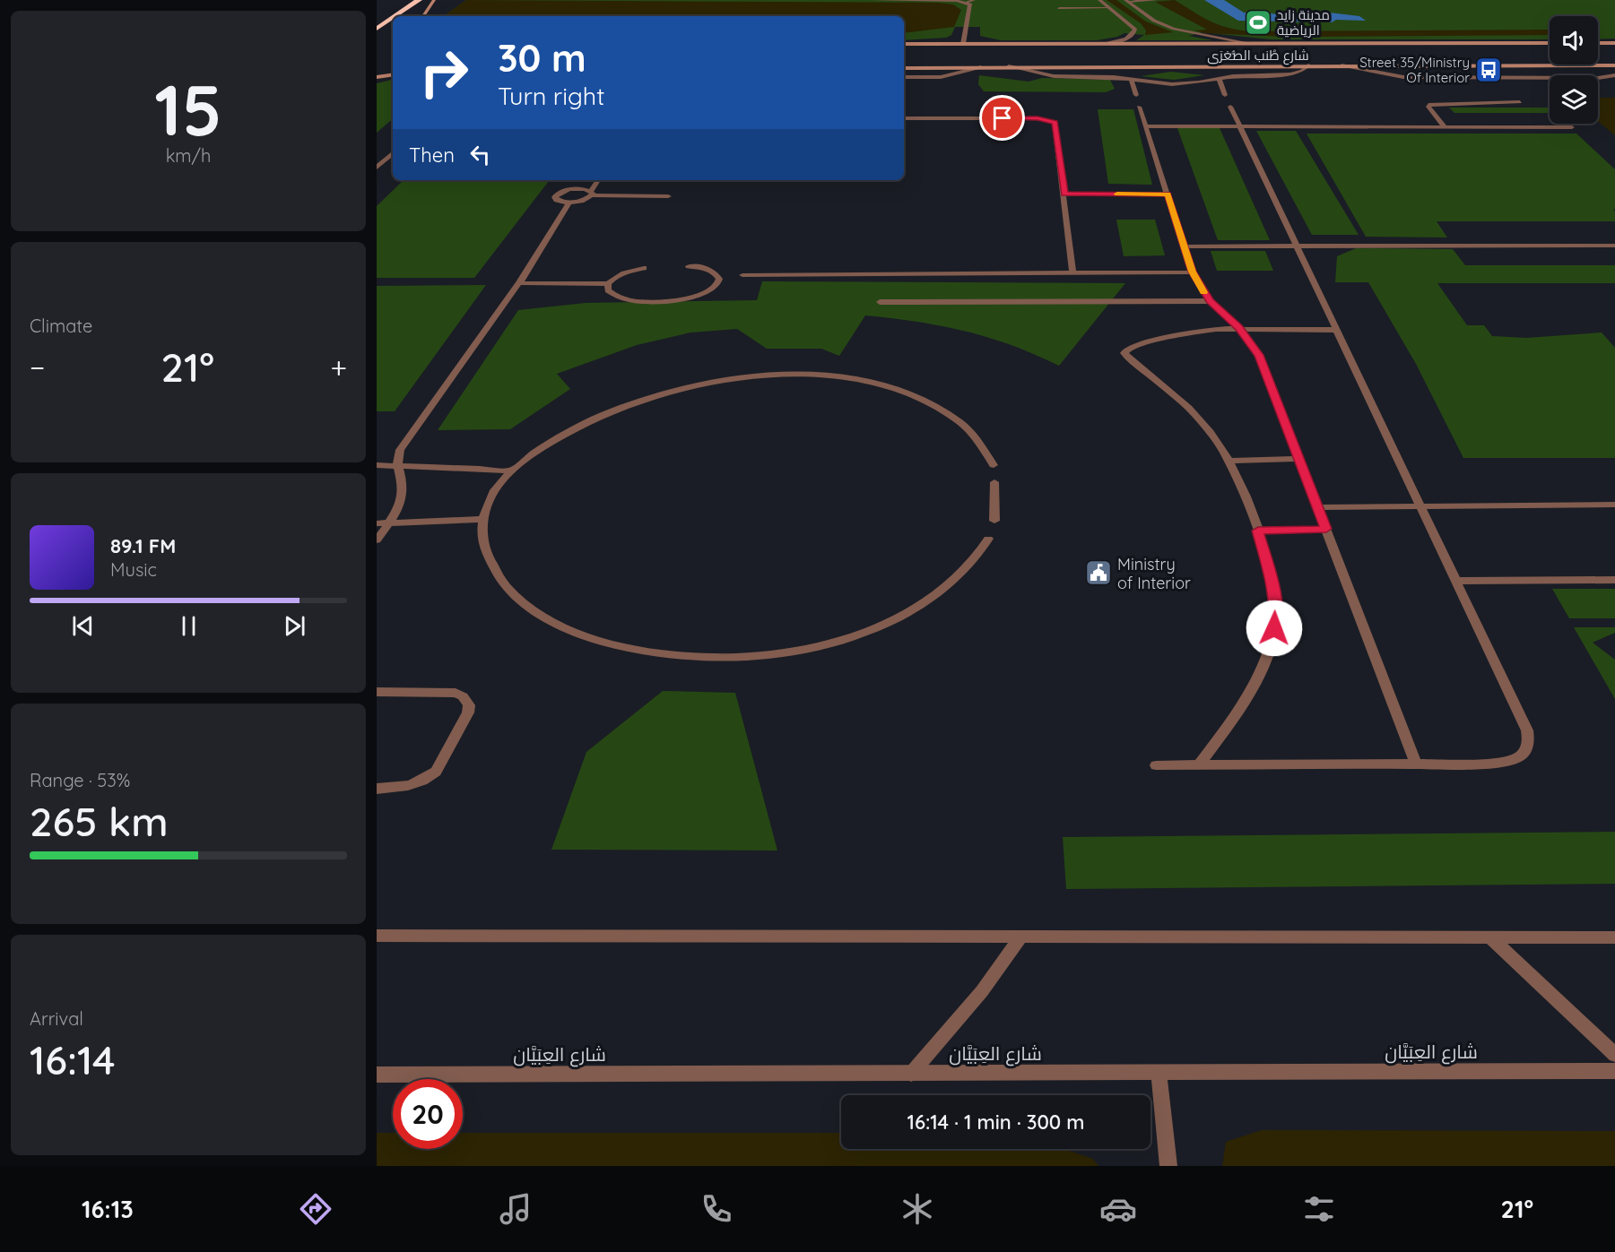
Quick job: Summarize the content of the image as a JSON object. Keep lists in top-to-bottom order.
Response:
{
  "streets": {
    "street": ["شارع طُنب الصُّغرَى", "شارع العِبَيَّان"]
  },
  "places": {
    "sports": ["مدينة زايد الرياضية"],
    "bus stop": ["Street 35/Ministry Of Interior"],
    "public building": ["Ministry of Interior"]
  },
  "page": {
    "tile": [
      ["15", "km/h"],
      "Climate",
      ["Range · 53%", "265 km"],
      ["Arrival", "16:14"]
    ],
    "turn": ["30 m", "Turn right"],
    "then": "Then",
    "heat": ["−", "21°", "+"],
    "song": ["89.1 FM", "Music"],
    "limit": "20",
    "trip": "16:14 · 1 min · 300 m",
    "tabs": ["16:13", "21°"]
  }
}
